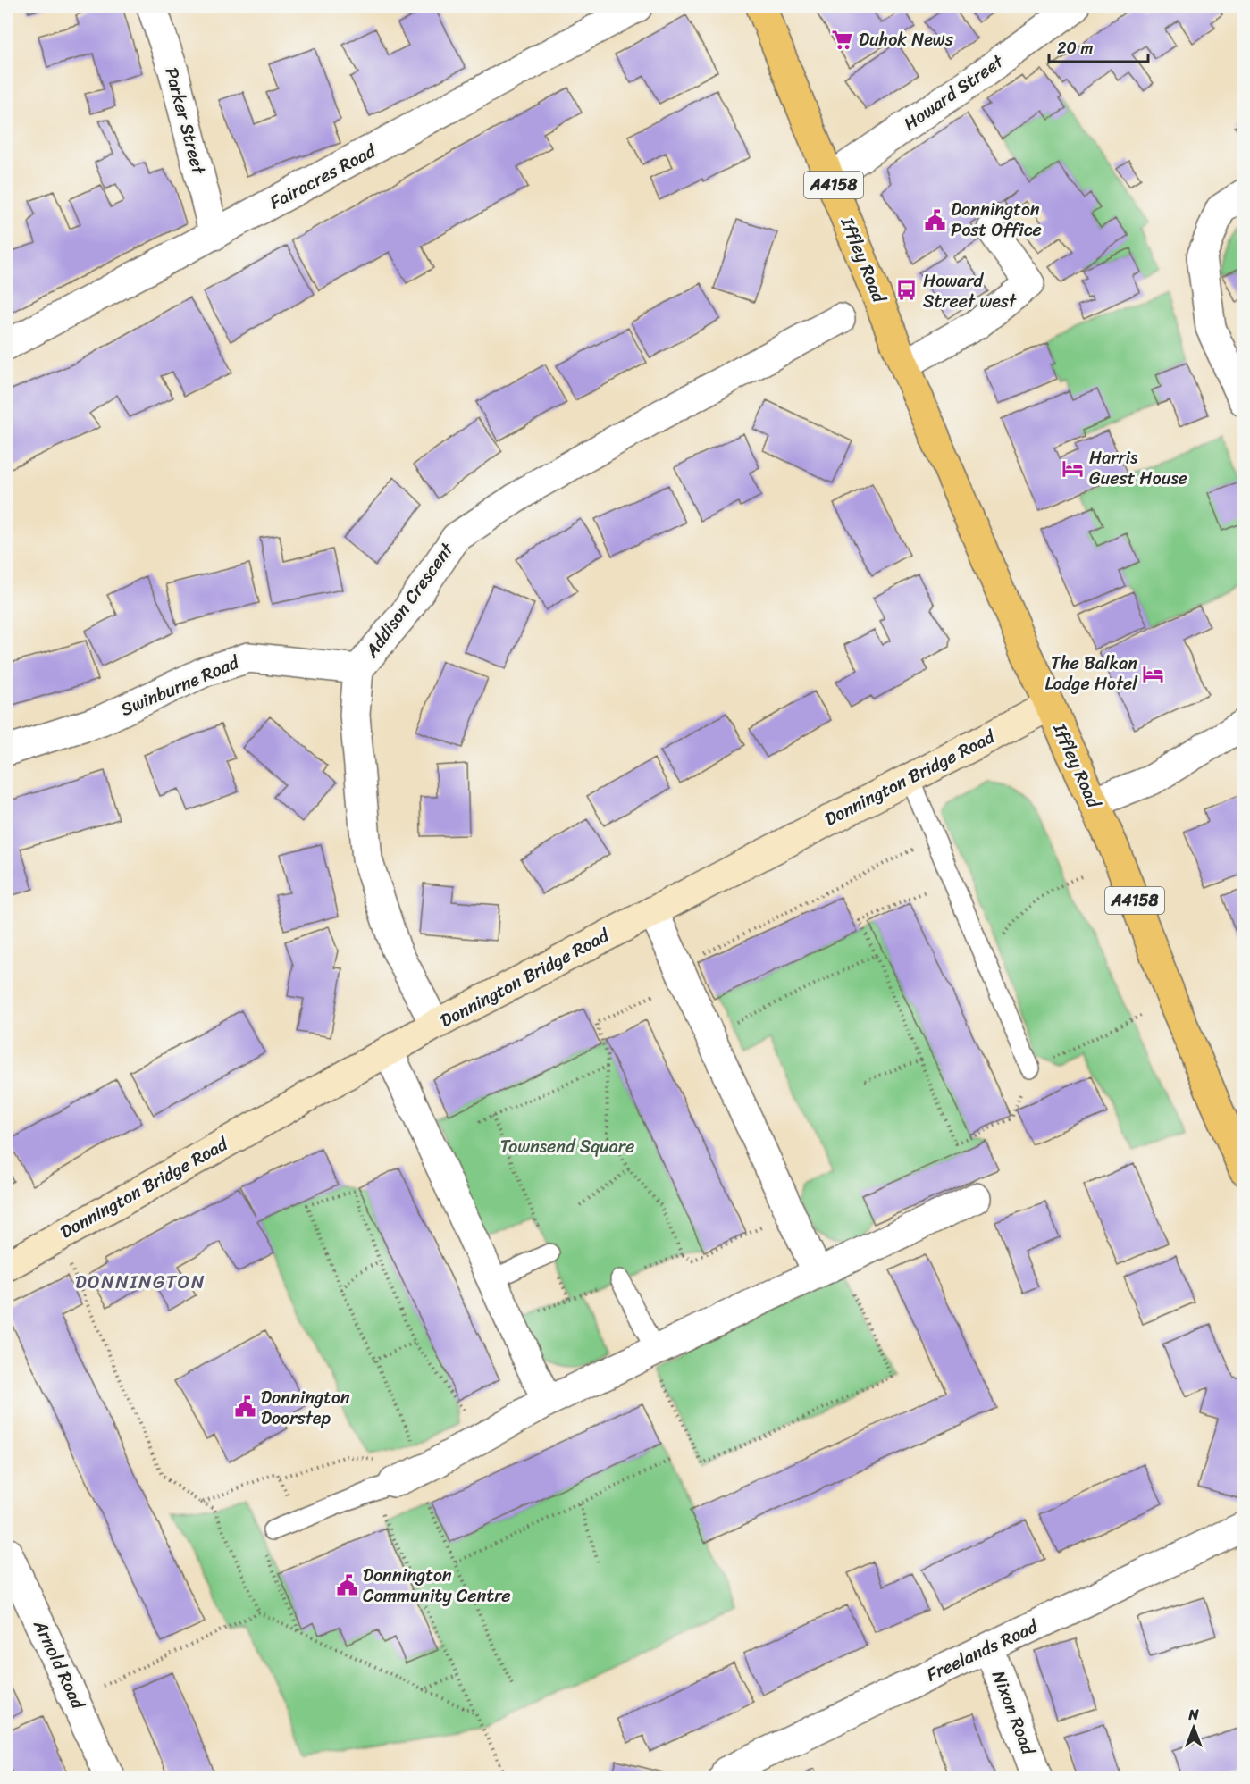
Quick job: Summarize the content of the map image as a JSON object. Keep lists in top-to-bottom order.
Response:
{
  "streets": {
    "main road": ["A4158", "Iffley Road", "Donnington Bridge Road"],
    "street": [
      "Howard Street",
      "Parker Street",
      "Fairacres Road",
      "Addison Crescent",
      "Swinburne Road",
      "Freelands Road",
      "Arnold Road",
      "Nixon Road"
    ]
  },
  "crossings": [
    ["Howard Street", "Iffley Road"],
    ["Parker Street", "Fairacres Road"],
    ["Iffley Road", "Donnington Bridge Road"],
    ["Addison Crescent", "Swinburne Road"],
    ["Addison Crescent", "Donnington Bridge Road"],
    ["Freelands Road", "Nixon Road"]
  ],
  "districts": ["DONNINGTON"],
  "parks": ["Townsend Square"],
  "places": {
    "supermarket": ["Duhok News"],
    "public building": ["Donnington Post Office", "Donnington Doorstep", "Donnington Community Centre"],
    "bus stop": ["Howard Street west"],
    "hotel": ["Harris Guest House", "The Balkan Lodge Hotel"]
  },
  "scale_bar": "20 m",
  "north": "top"
}
